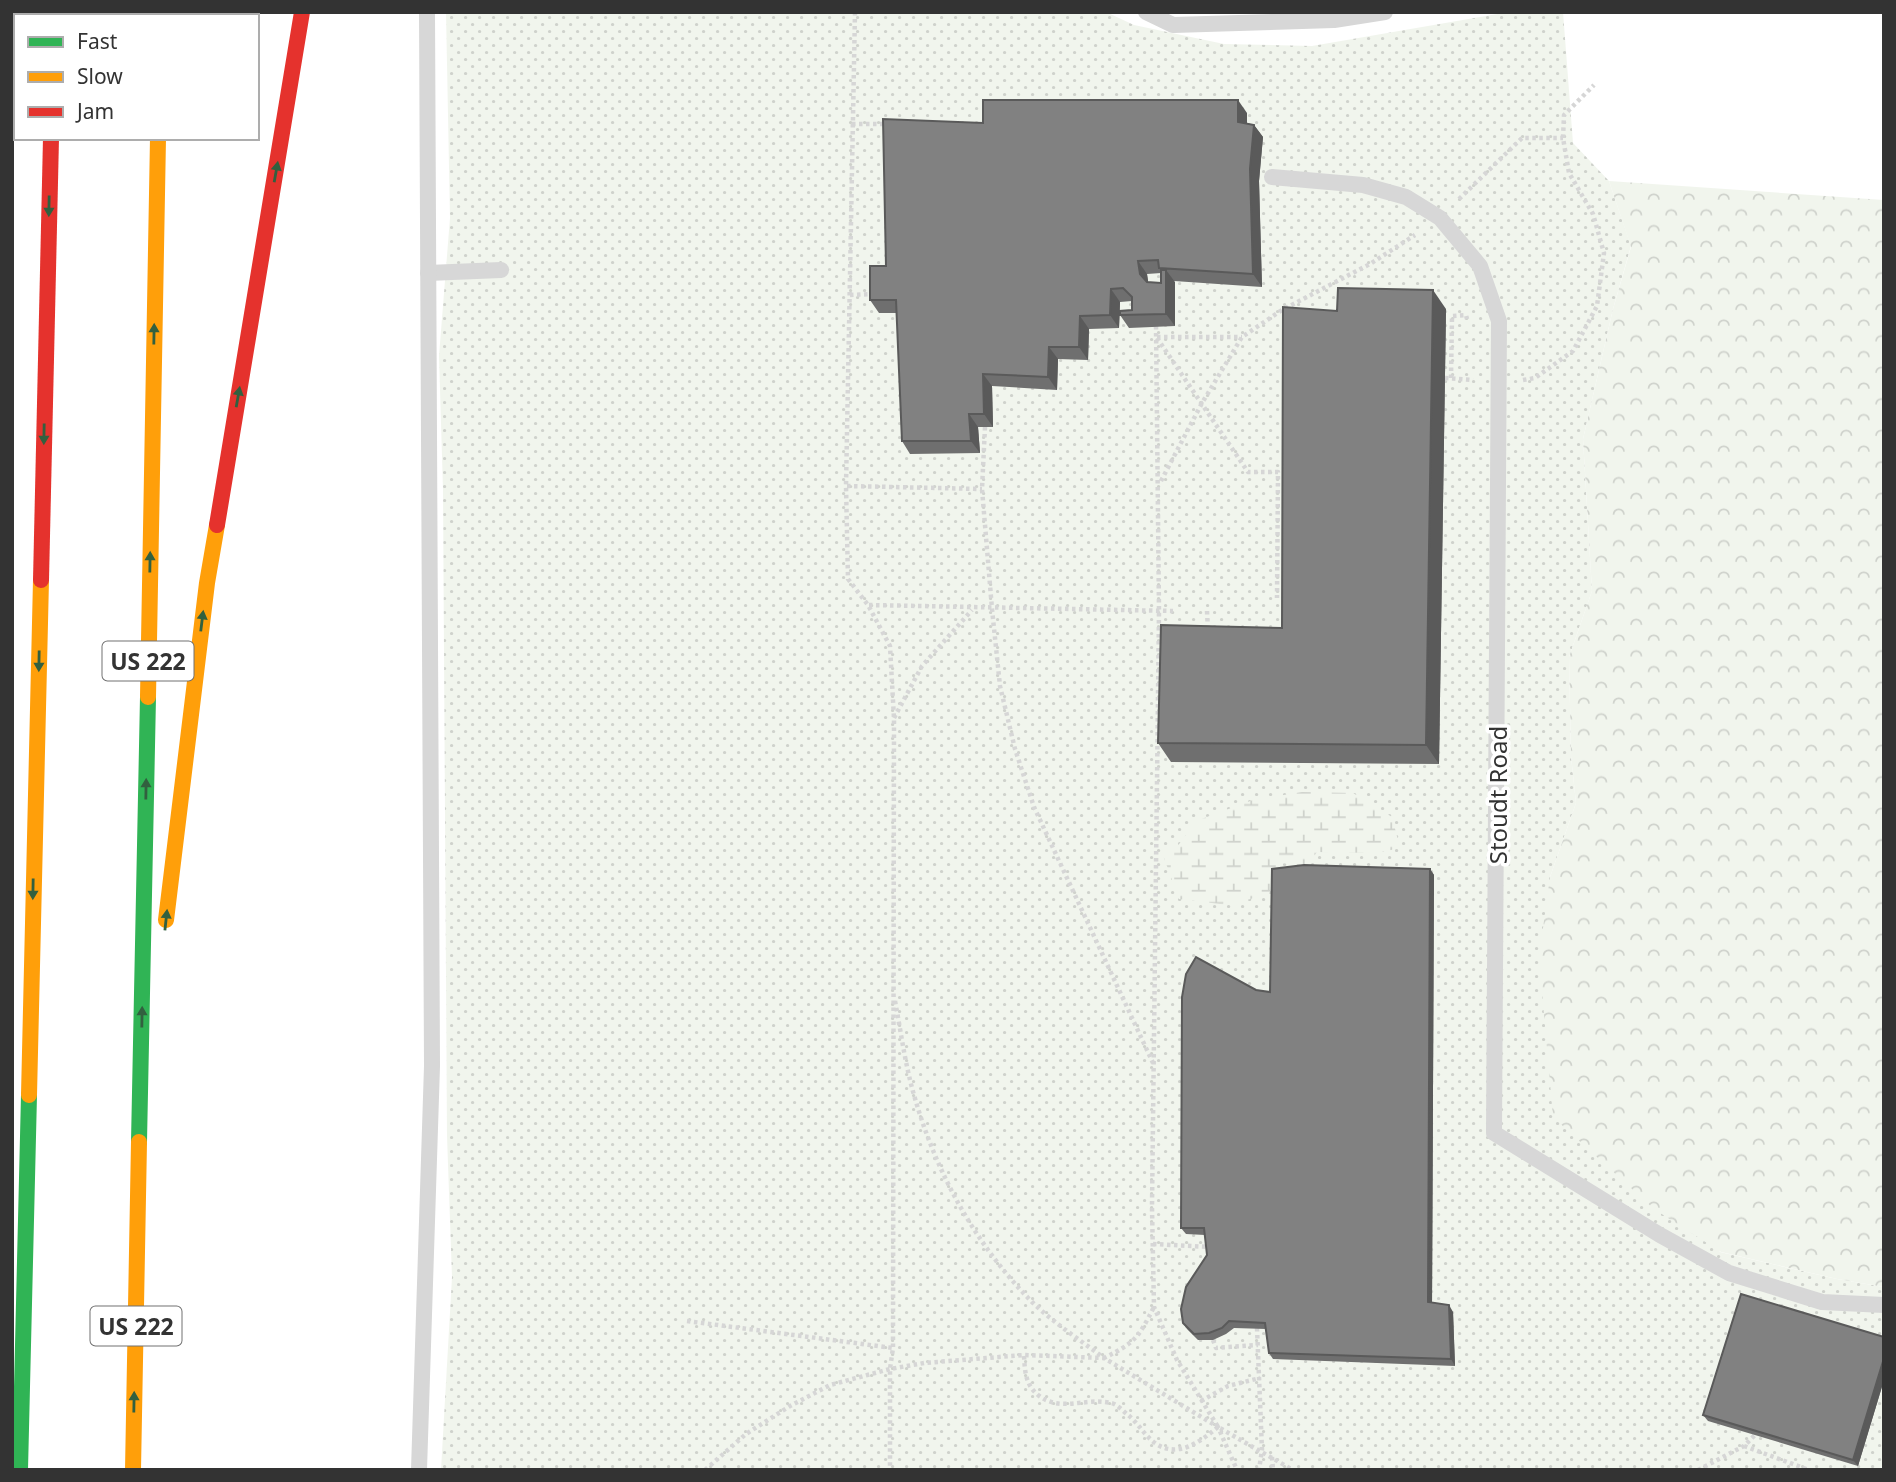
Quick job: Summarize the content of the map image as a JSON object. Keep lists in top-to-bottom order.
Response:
{
  "streets": {
    "highway": ["US 222"],
    "lane": ["Stoudt Road"]
  },
  "legend": ["Fast", "Slow", "Jam"]
}
